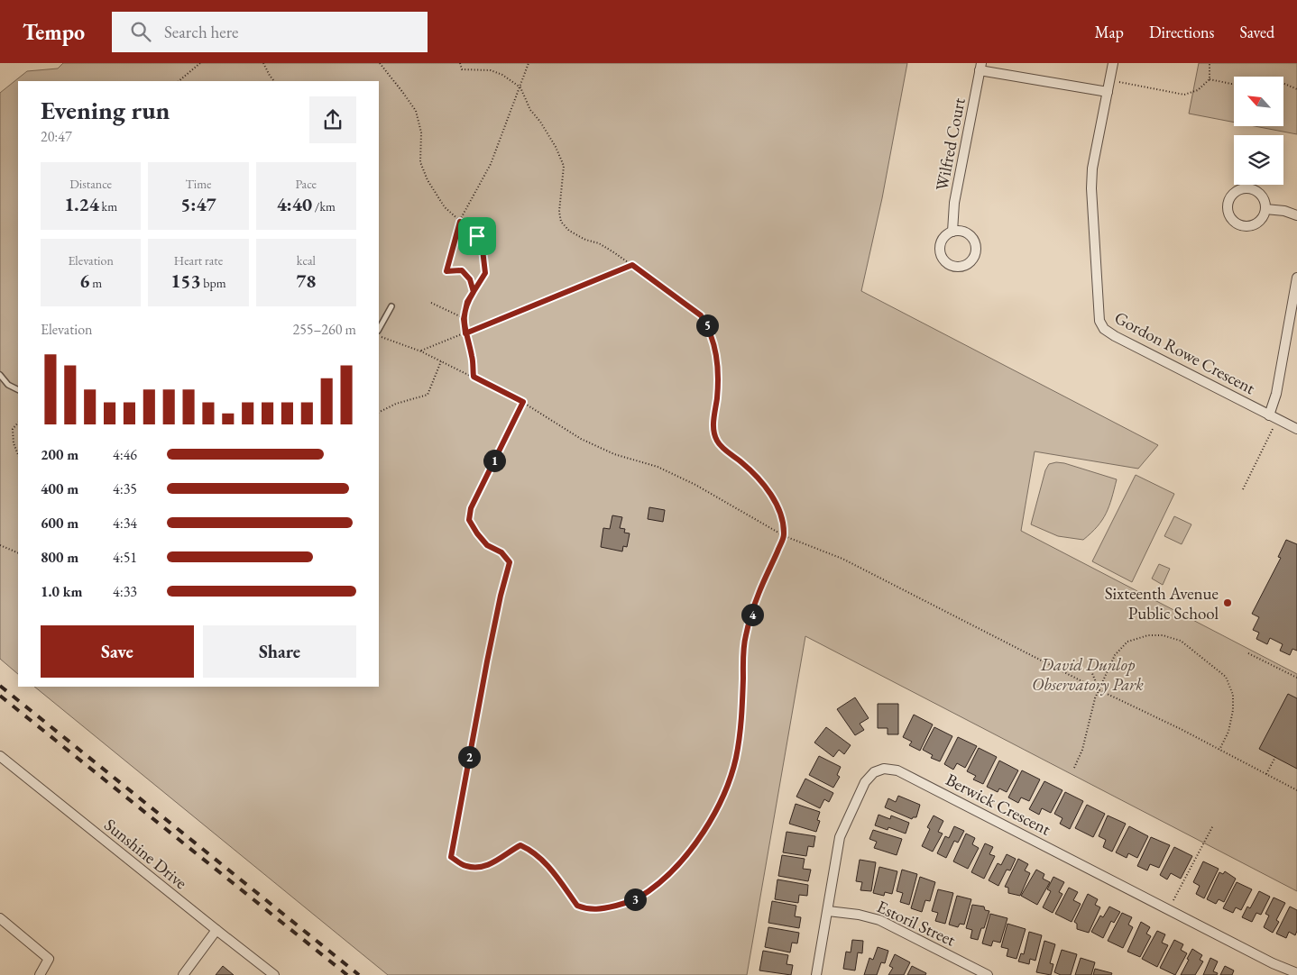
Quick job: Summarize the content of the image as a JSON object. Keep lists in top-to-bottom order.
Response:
{
  "streets": {
    "street": [
      "Wilfred Court",
      "Gordon Rowe Crescent",
      "Berwick Crescent",
      "Sunshine Drive",
      "Estoril Street"
    ]
  },
  "crossings": [
    ["Berwick Crescent", "Estoril Street"]
  ],
  "parks": ["David Dunlop Observatory Park"],
  "places": ["Sixteenth Avenue Public School"],
  "north": "top left",
  "page": {
    "header": "Tempo",
    "search": "Search here",
    "nav": ["Map", "Directions", "Saved"],
    "heading": ["Evening run", "20:47"],
    "stats": [
      ["Distance", "1.24 km"],
      ["Time", "5:47"],
      ["Pace", "4:40 /km"],
      ["Elevation", "6 m"],
      ["Heart rate", "153 bpm"],
      ["kcal", "78"]
    ],
    "chart": ["Elevation", "255–260 m"],
    "pins": [
      "5",
      "1",
      "4",
      "2",
      "3"
    ],
    "list": [
      {
        "name": "200 m",
        "note": "4:46"
      },
      {
        "name": "400 m",
        "note": "4:35"
      },
      {
        "name": "600 m",
        "note": "4:34"
      },
      {
        "name": "800 m",
        "note": "4:51"
      },
      {
        "name": "1.0 km",
        "note": "4:33"
      }
    ],
    "buttons": ["Save", "Share"]
  }
}
